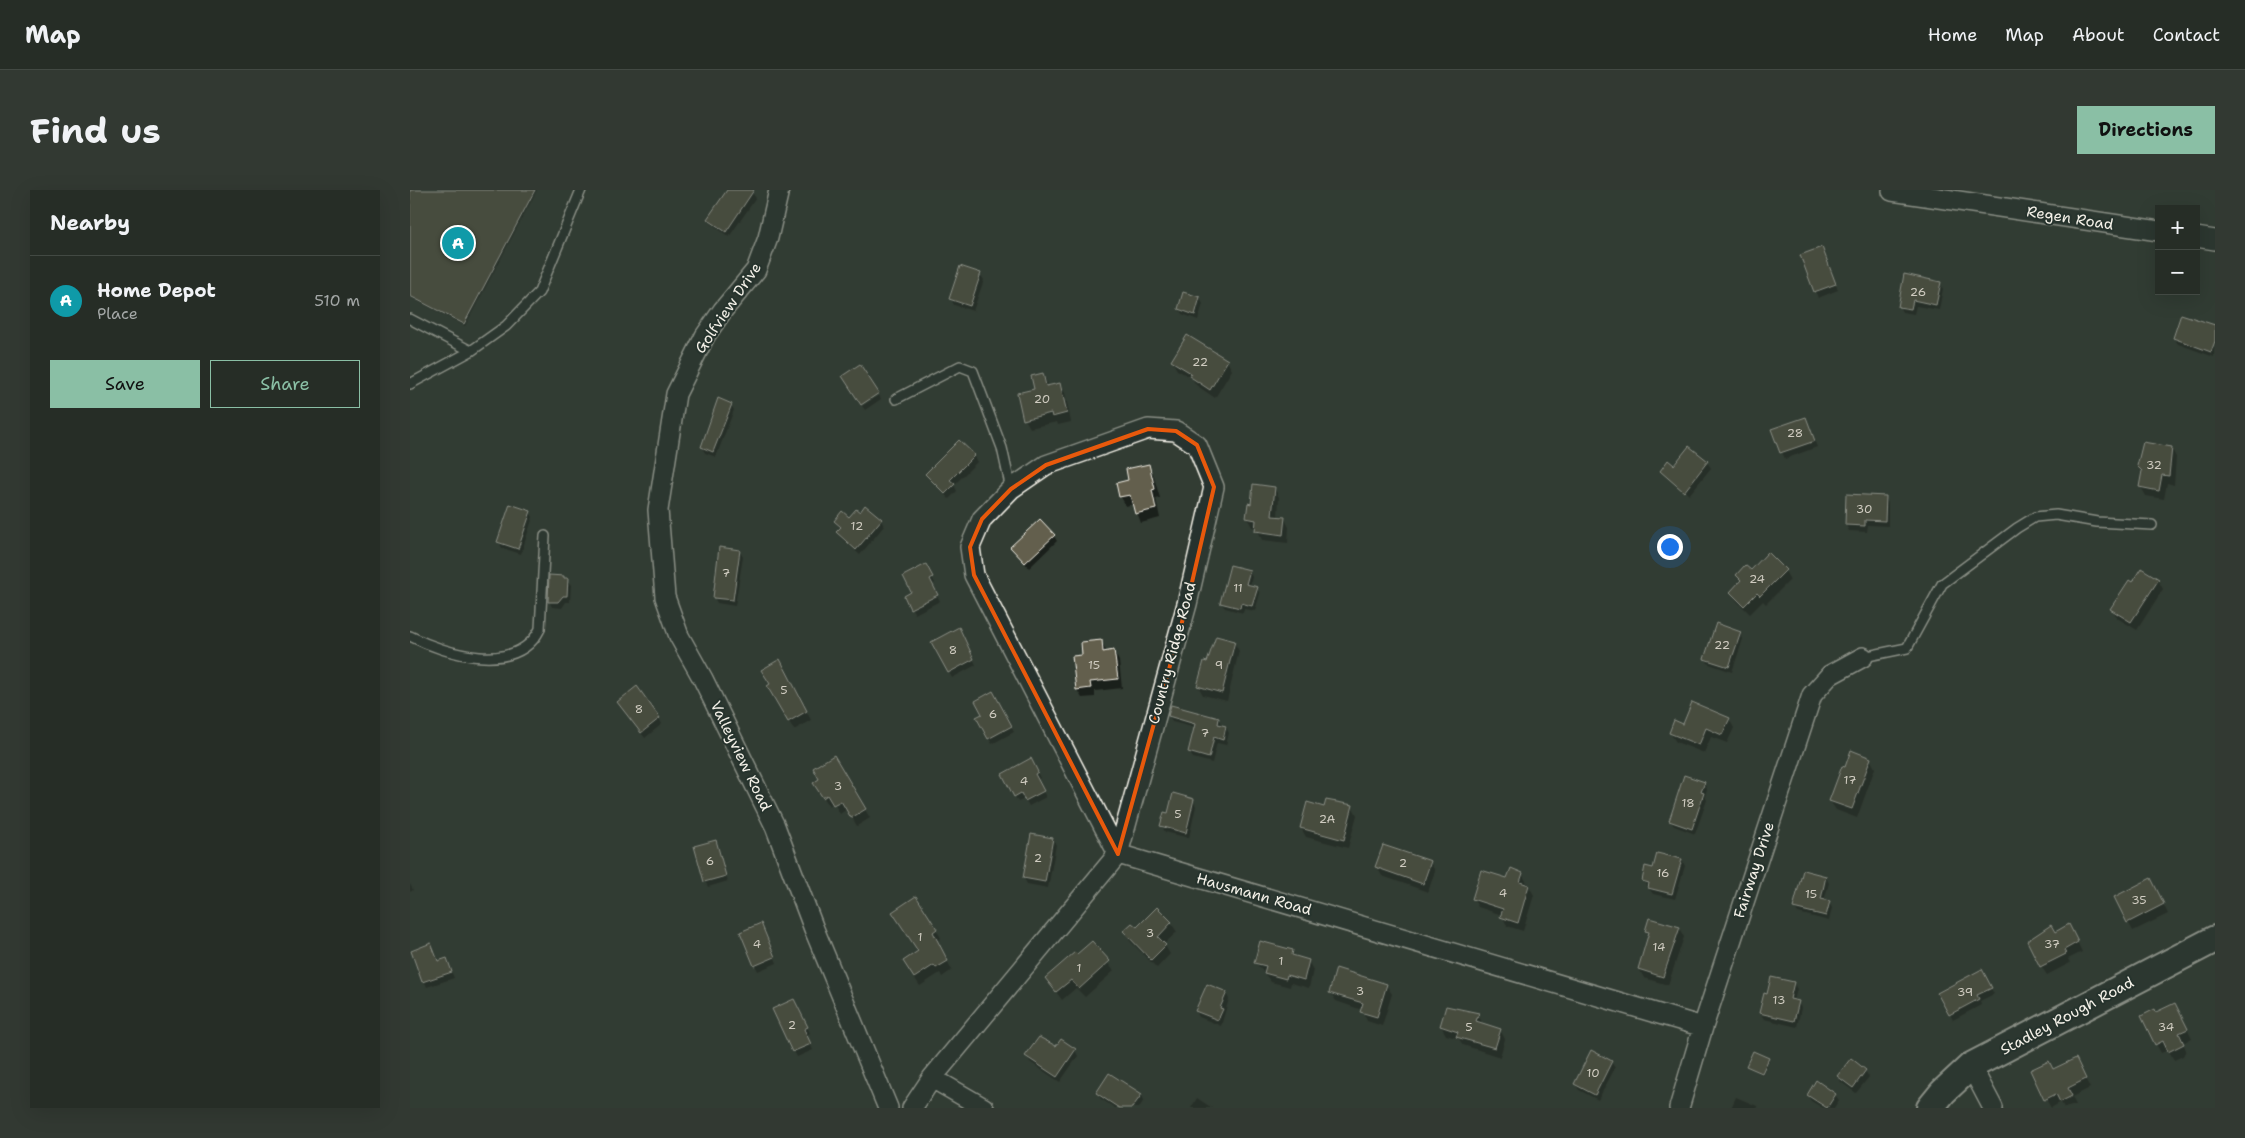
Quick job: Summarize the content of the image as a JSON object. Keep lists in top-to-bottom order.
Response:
{
  "streets": {
    "main road": ["Stadley Rough Road"],
    "street": [
      "Regen Road",
      "Golfview Drive",
      "Country Ridge Road",
      "Valleyview Road",
      "Fairway Drive",
      "Hausmann Road"
    ]
  },
  "crossings": [
    ["Golfview Drive", "Valleyview Road"],
    ["Country Ridge Road", "Hausmann Road"],
    ["Fairway Drive", "Hausmann Road"]
  ],
  "house_numbers": [
    "26",
    "22",
    "20",
    "28",
    "32",
    "30",
    "12",
    "7",
    "24",
    "11",
    "22",
    "8",
    "15",
    "9",
    "5",
    "8",
    "6",
    "7",
    "17",
    "4",
    "3",
    "18",
    "5",
    "2A",
    "2",
    "6",
    "2",
    "16",
    "4",
    "15",
    "35",
    "3",
    "1",
    "4",
    "37",
    "14",
    "1",
    "1",
    "3",
    "39",
    "13",
    "2",
    "5",
    "34",
    "10"
  ],
  "page": {
    "header": "Map",
    "nav": [
      "Home",
      "Map",
      "About",
      "Contact"
    ],
    "buttons": [
      "Directions",
      ["Save", "Share"]
    ],
    "title": "Find us",
    "heading": "Nearby",
    "map_buttons": ["+", "−"],
    "pins": "A",
    "list": [
      {
        "mark": "A",
        "name": "Home Depot",
        "note": "Place",
        "value": "510 m"
      }
    ]
  }
}
